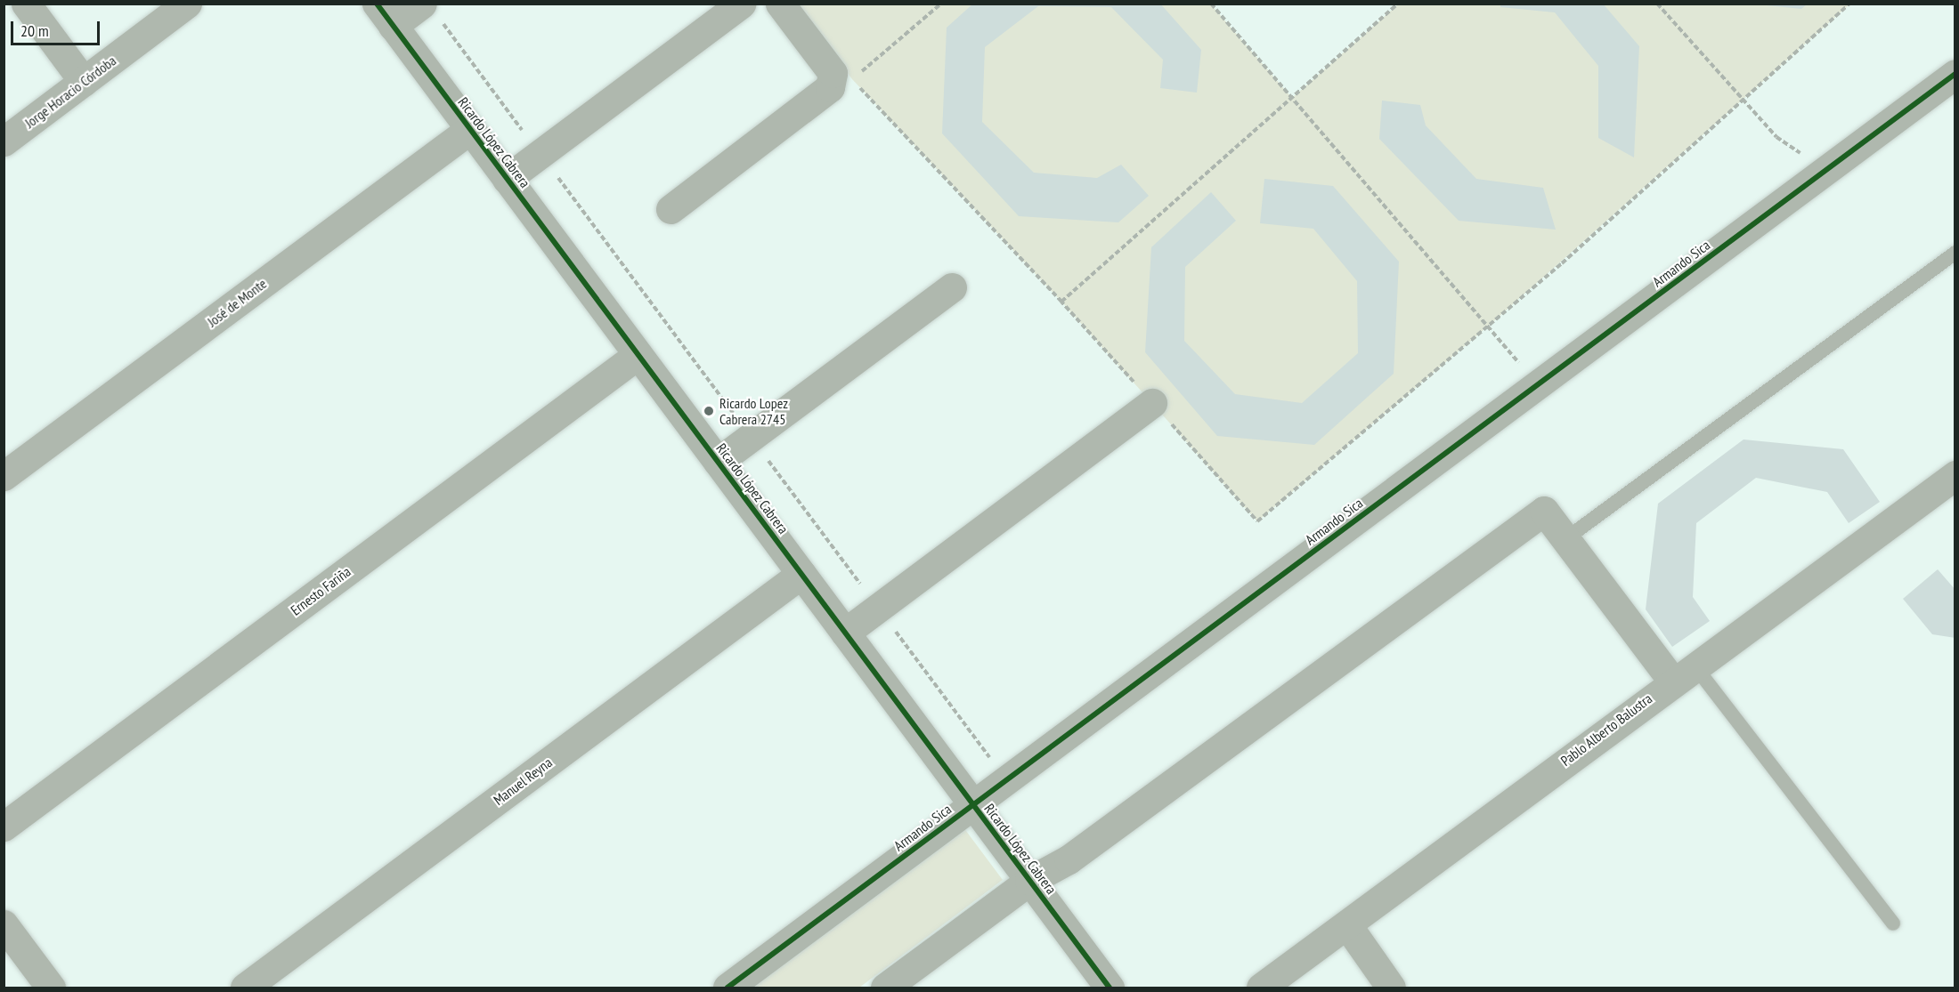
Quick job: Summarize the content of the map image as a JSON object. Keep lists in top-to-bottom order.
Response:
{
  "streets": {
    "street": [
      "Jorge Horacio Córdoba",
      "Ricardo López Cabrera",
      "Armando Sica",
      "José de Monte",
      "Ernesto Fariña",
      "Pablo Alberto Balustra",
      "Manuel Reyna"
    ]
  },
  "crossings": [
    ["Ricardo López Cabrera", "Armando Sica"],
    ["Ricardo López Cabrera", "José de Monte"],
    ["Ricardo López Cabrera", "Ernesto Fariña"],
    ["Ricardo López Cabrera", "Manuel Reyna"]
  ],
  "places": ["Ricardo Lopez Cabrera 2745"],
  "scale_bar": "20 m"
}
